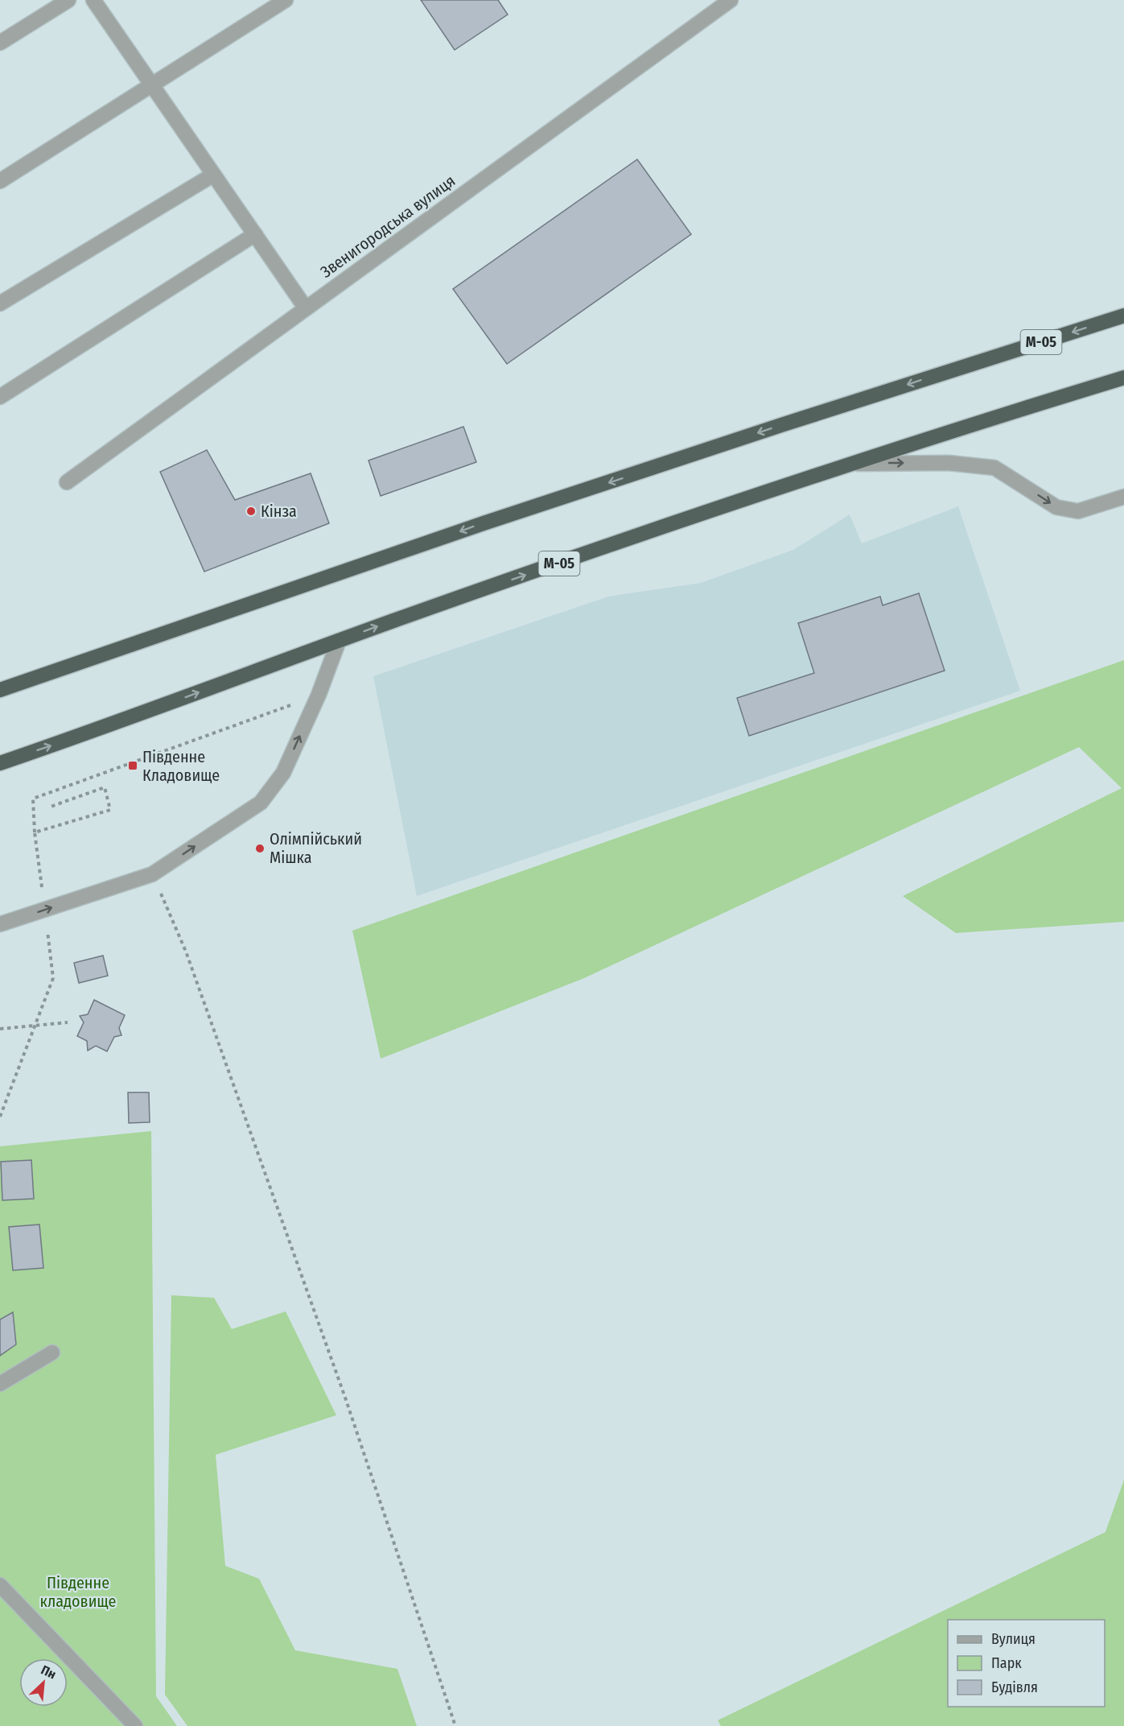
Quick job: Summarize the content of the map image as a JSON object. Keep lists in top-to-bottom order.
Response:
{
  "streets": {
    "highway": ["М-05"],
    "street": ["Звенигородська вулиця"]
  },
  "parks": ["Південне кладовище"],
  "places": {
    "other": ["Кінза", "Олімпійський Мішка"],
    "transit": ["Південне Кладовище"]
  },
  "legend": ["Вулиця", "Парк", "Будівля"],
  "north": "top right"
}
